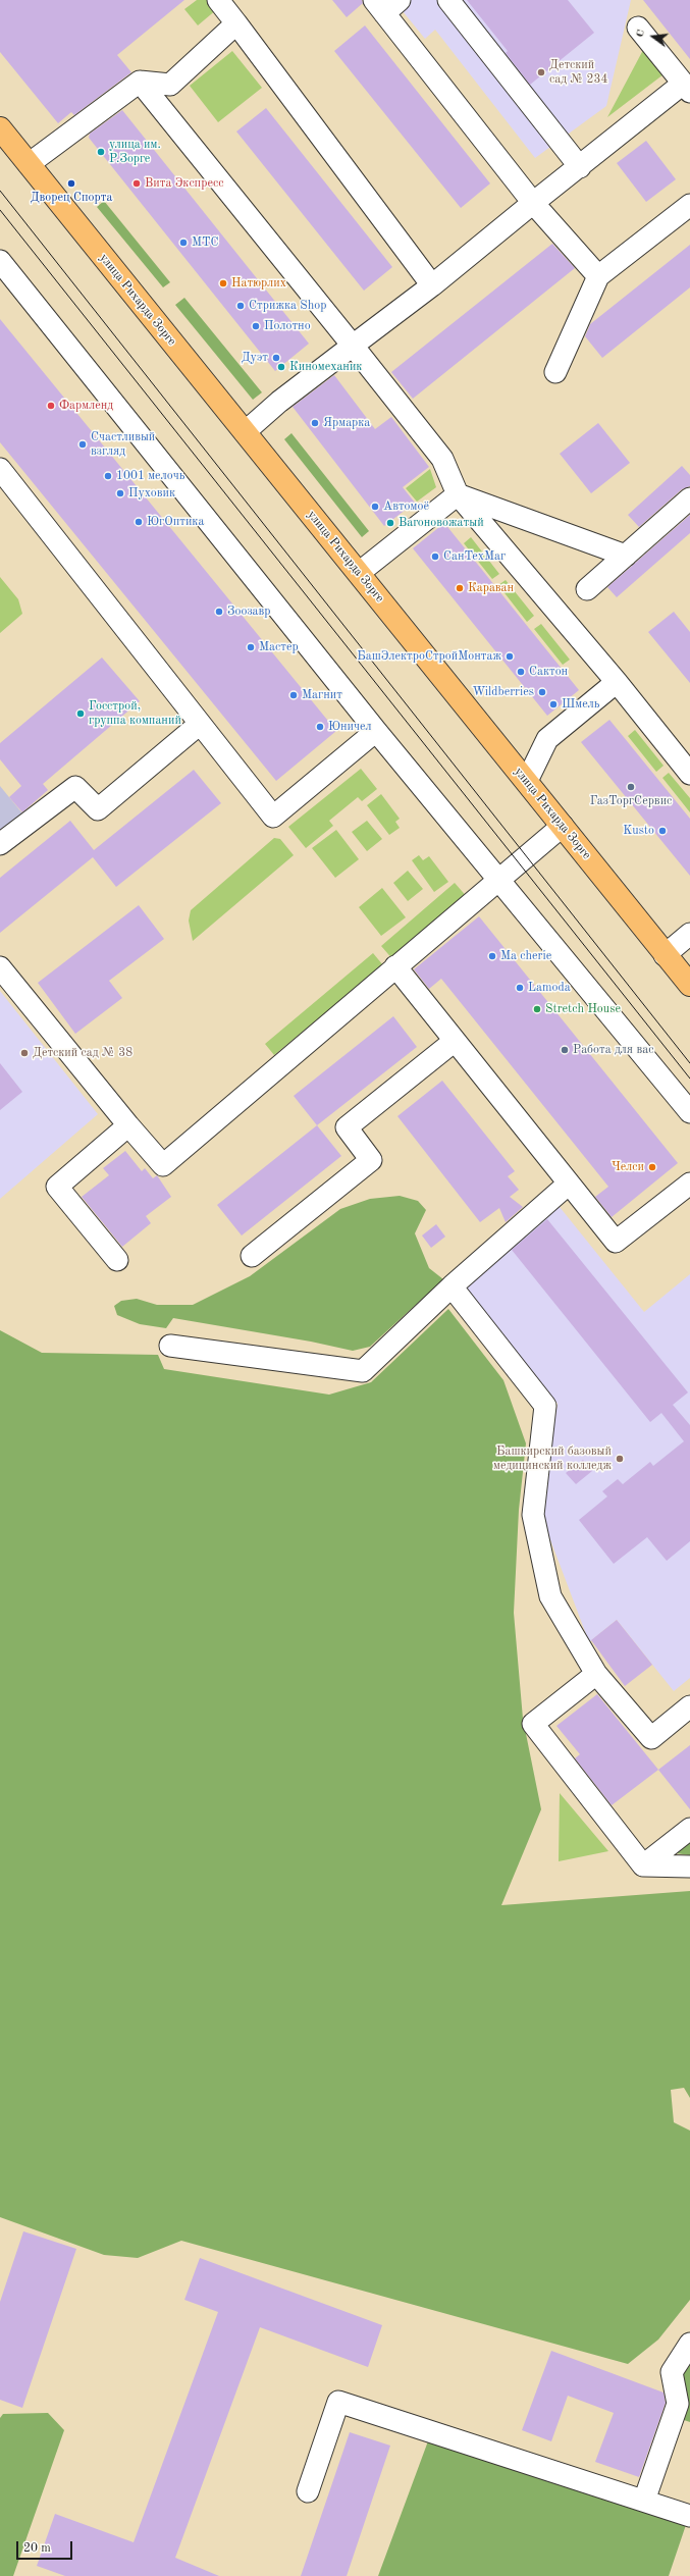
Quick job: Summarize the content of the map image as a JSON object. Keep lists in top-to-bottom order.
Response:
{
  "streets": {
    "main road": ["улица Рихарда Зорге"]
  },
  "places": [
    "Детский сад № 234",
    "улица им. Р.Зорге",
    "Дворец Спорта",
    "Вита Экспресс",
    "МТС",
    "Натюрлих",
    "Стрижка Shop",
    "Полотно",
    "Дуэт",
    "Киномеханик",
    "Фармленд",
    "Ярмарка",
    "Счастливый взгляд",
    "1001 мелочь",
    "Пуховик",
    "Автомоё",
    "ЮгОптика",
    "Вагоновожатый",
    "СанТехМаг",
    "Караван",
    "Зоозавр",
    "Мастер",
    "БашЭлектроСтройМонтаж",
    "Сактон",
    "Wildberries",
    "Магнит",
    "Шмель",
    "Госстрой, группа компаний",
    "Юничел",
    "ГазТоргСервис",
    "Kusto",
    "Ma cherie",
    "Lamoda",
    "Stretch House",
    "Работа для вас",
    "Детский сад № 38",
    "Челси",
    "Башкирский базовый медицинский колледж"
  ],
  "scale_bar": "20 m",
  "north": "left"
}
